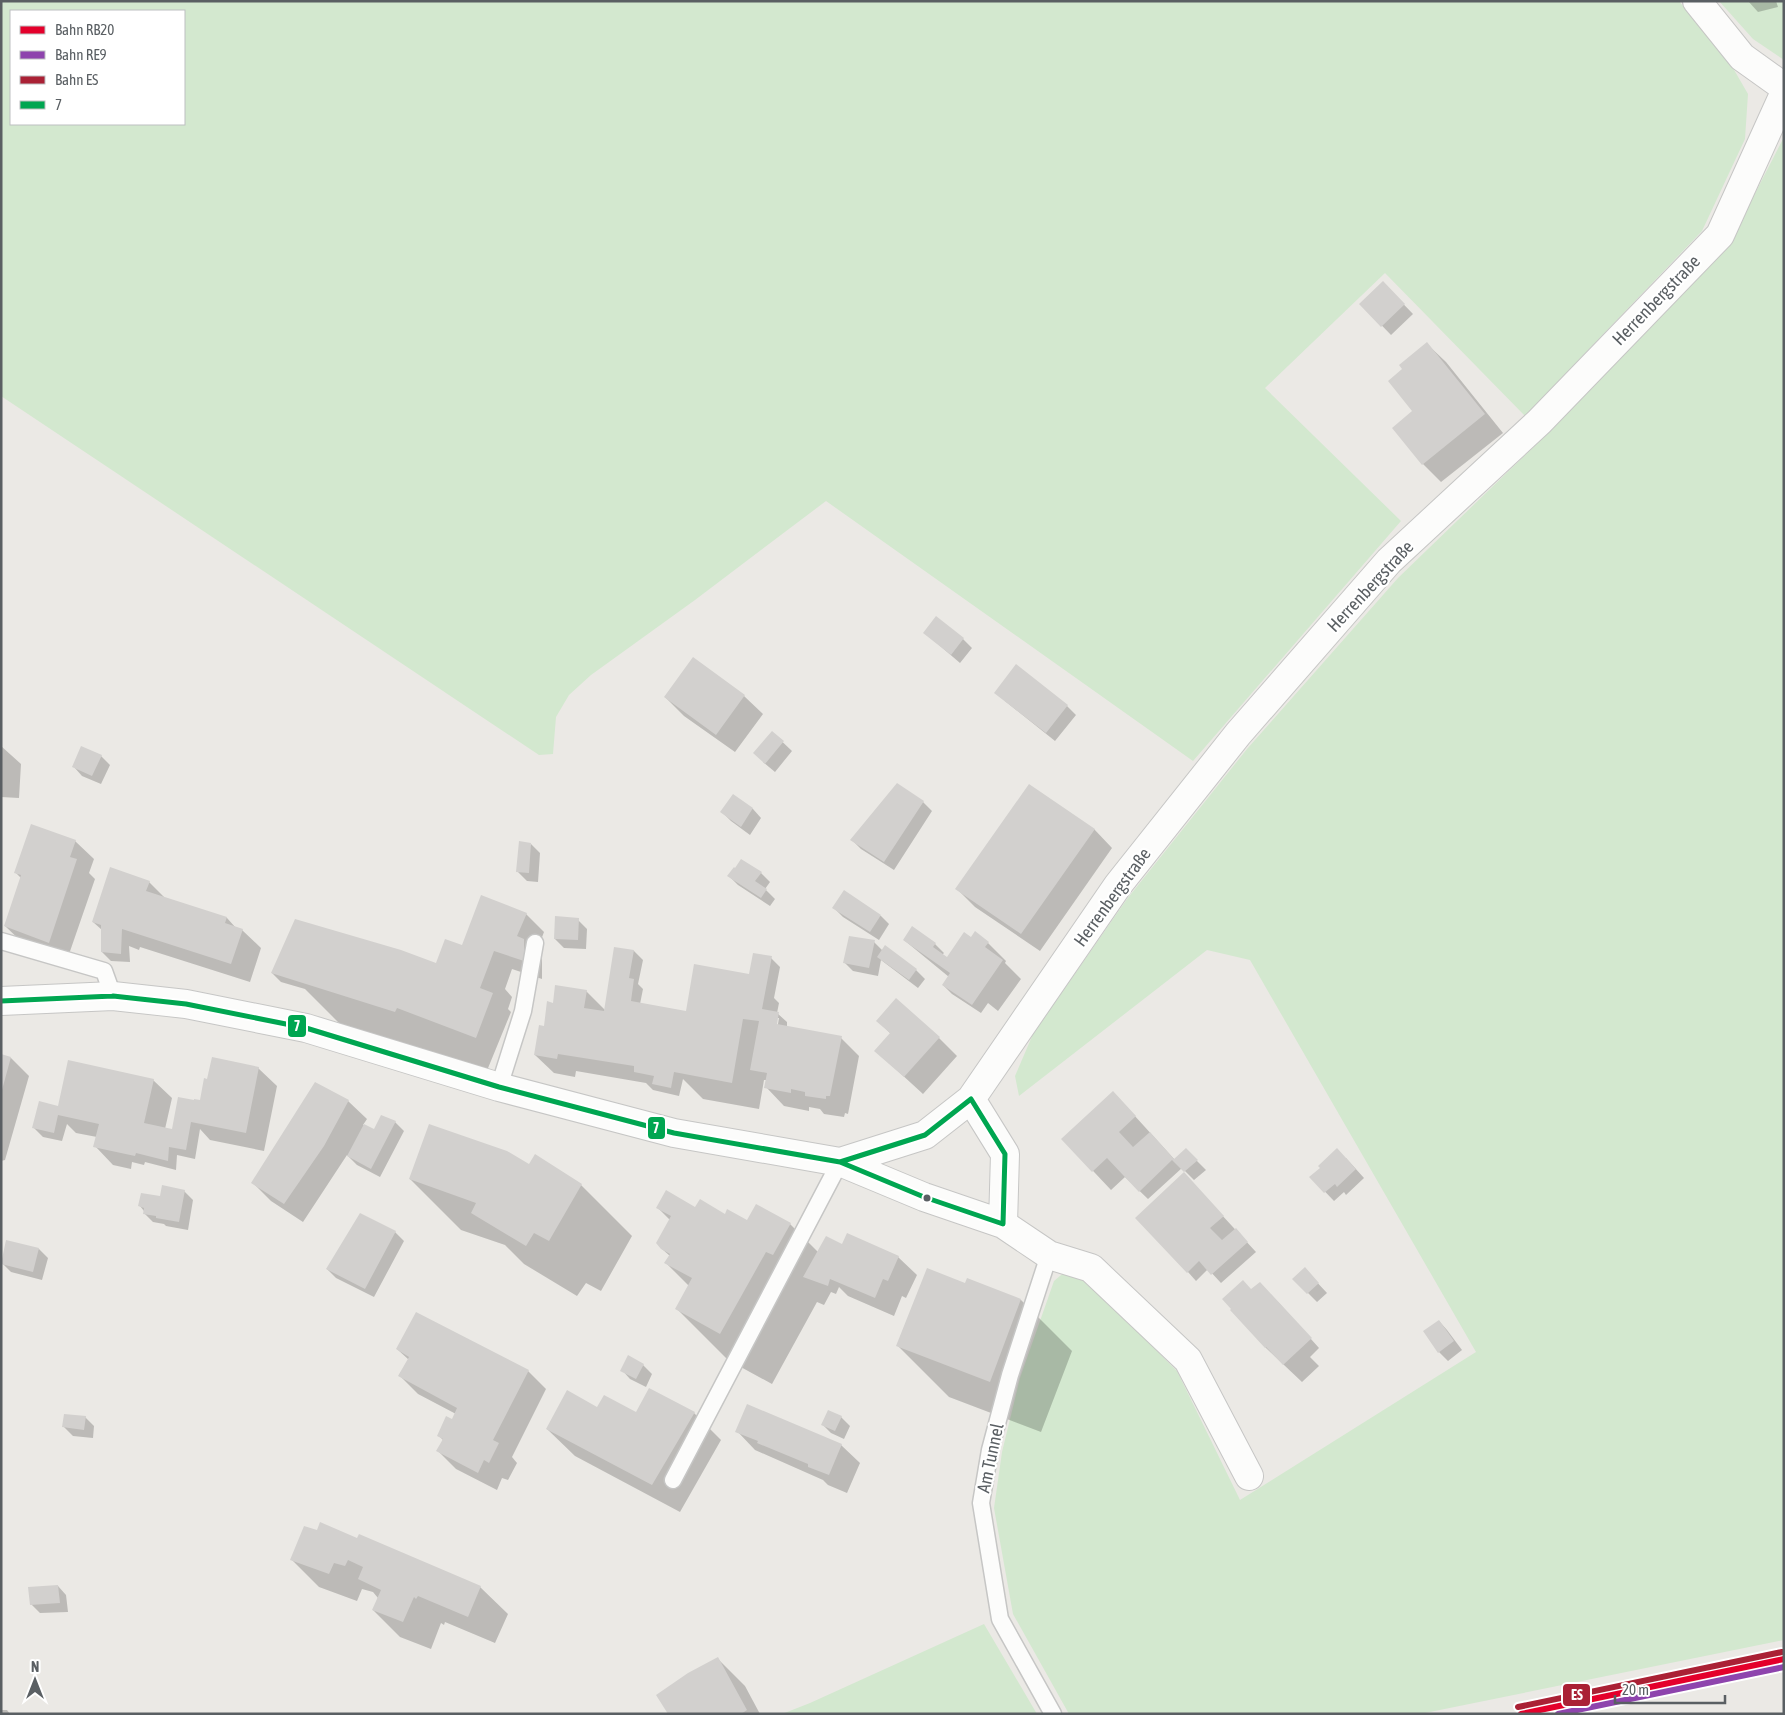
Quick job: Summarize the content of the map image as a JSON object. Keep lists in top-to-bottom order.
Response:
{
  "streets": {
    "street": ["Herrenbergstraße"],
    "lane": ["Am Tunnel"]
  },
  "lines": [
    "transit line 7",
    "rail line ES",
    "rail line RB20",
    "rail line RE9"
  ],
  "legend": [
    "Bahn RB20",
    "Bahn RE9",
    "Bahn ES",
    "7"
  ],
  "scale_bar": "20 m",
  "north": "top"
}
